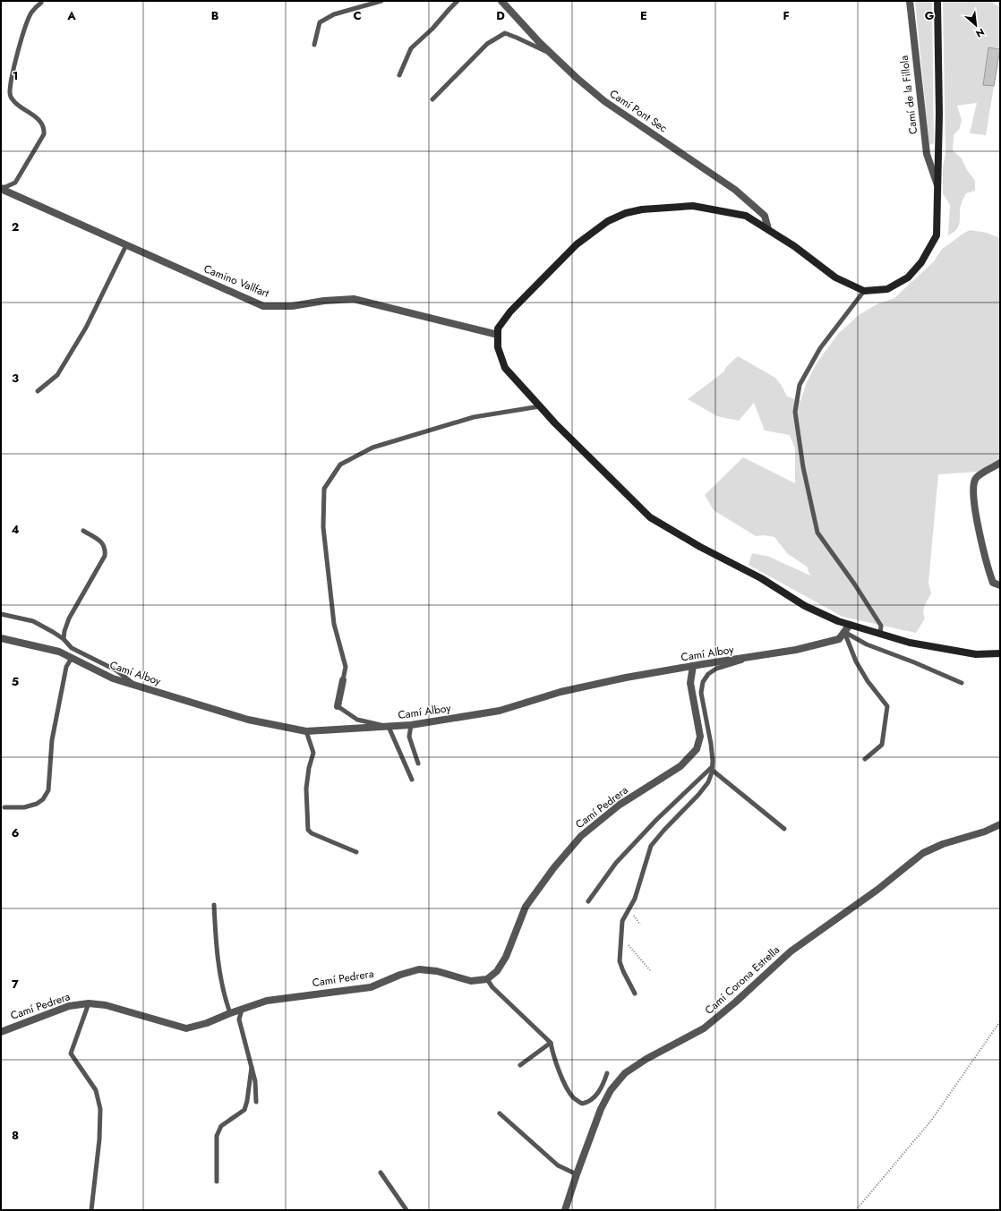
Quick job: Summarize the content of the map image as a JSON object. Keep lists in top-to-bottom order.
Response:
{
  "streets": {
    "street": [
      "Camí de la Fillola",
      "Camí Pont Sec",
      "Camino Vallfart",
      "Camí Alboy",
      "Camí Pedrera",
      "Camí Corona Estrella"
    ]
  },
  "crossings": [
    ["Camí Alboy", "Camí Pedrera"]
  ],
  "north": "bottom right",
  "grid": {
    "columns": [
      "A",
      "B",
      "C",
      "D",
      "E",
      "F",
      "G"
    ],
    "rows": [
      "1",
      "2",
      "3",
      "4",
      "5",
      "6",
      "7",
      "8"
    ]
  }
}
